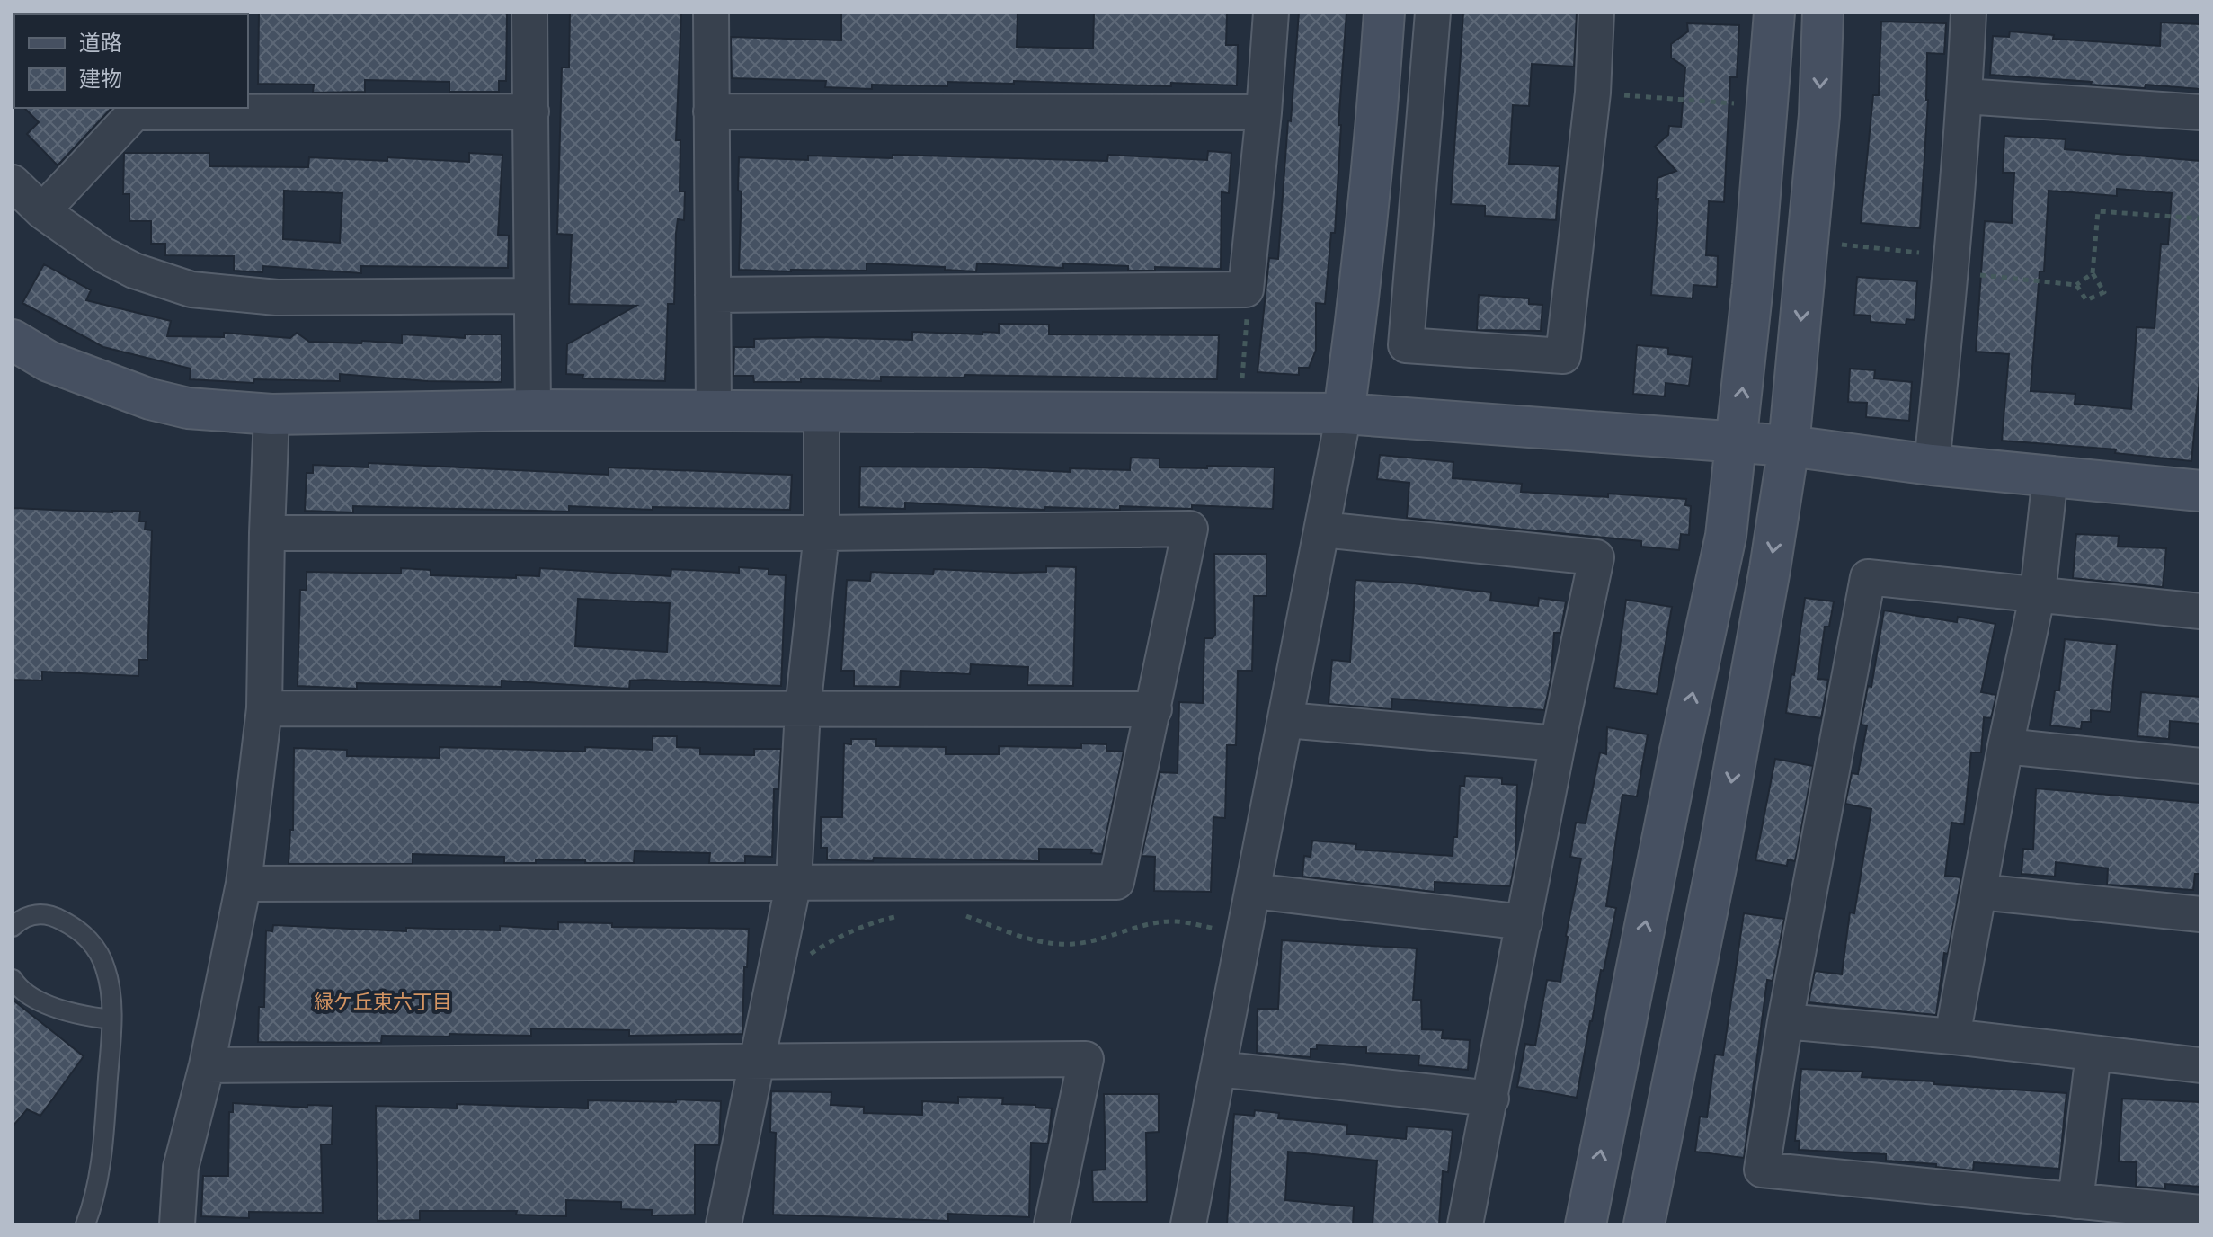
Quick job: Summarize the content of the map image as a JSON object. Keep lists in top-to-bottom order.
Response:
{
  "districts": ["緑ケ丘東六丁目"],
  "legend": ["道路", "建物"]
}
